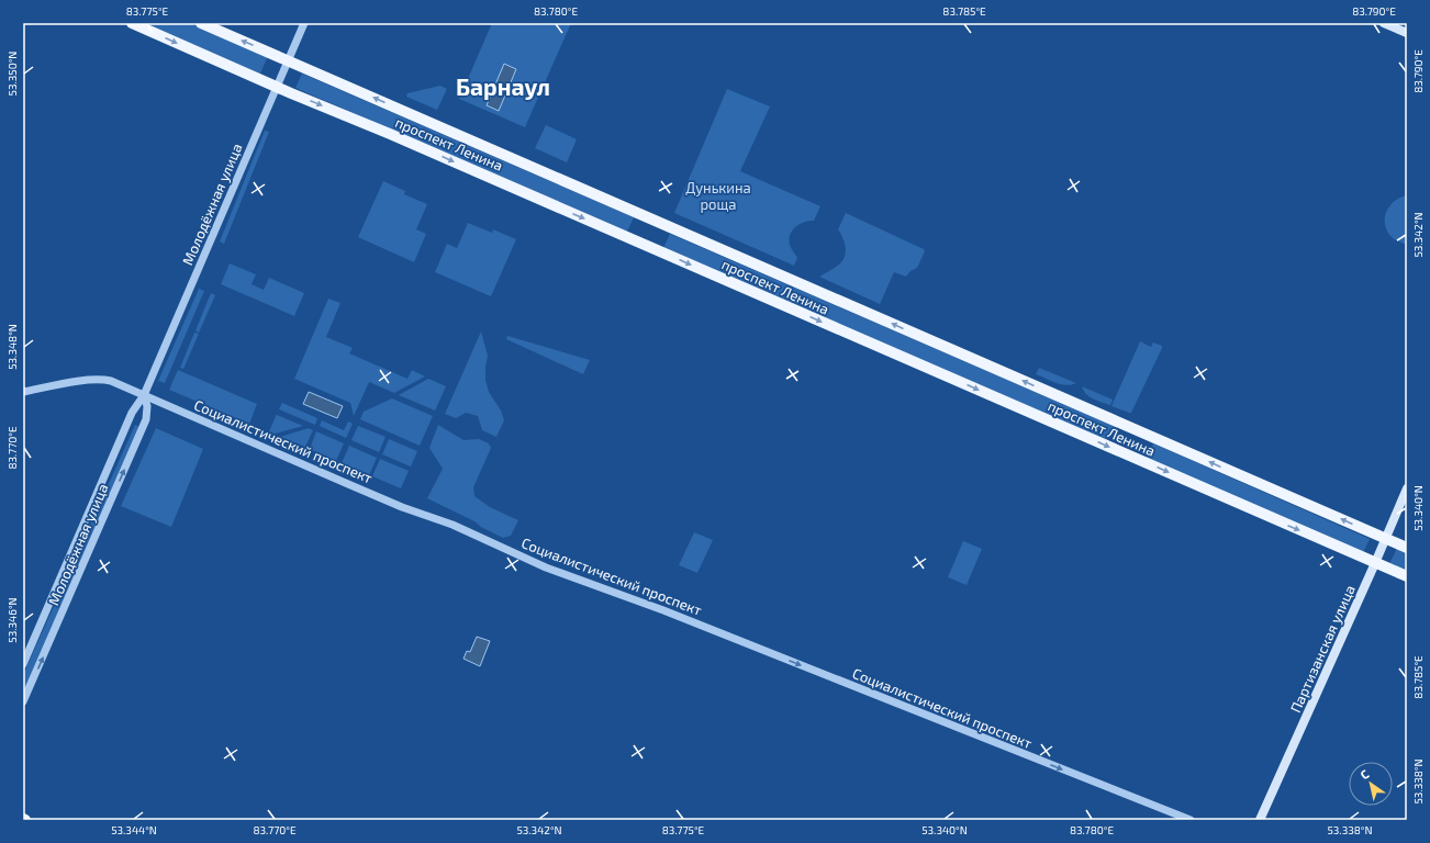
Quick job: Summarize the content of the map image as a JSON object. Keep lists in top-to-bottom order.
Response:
{
  "streets": {
    "main road": ["проспект Ленина", "Партизанская улица"],
    "street": ["Молодёжная улица", "Социалистический проспект"]
  },
  "crossings": [
    ["проспект Ленина", "Молодёжная улица"],
    ["проспект Ленина", "Партизанская улица"],
    ["Молодёжная улица", "Социалистический проспект"]
  ],
  "one_way": ["Социалистический проспект"],
  "districts": ["Барнаул"],
  "parks": ["Дунькина роща"],
  "north": "top left",
  "coordinates": [
    "83.775°E",
    "83.780°E",
    "83.785°E",
    "83.790°E",
    "53.350°N",
    "53.342°N",
    "53.348°N",
    "83.770°E",
    "53.340°N",
    "53.346°N",
    "53.338°N",
    "53.344°N"
  ]
}
